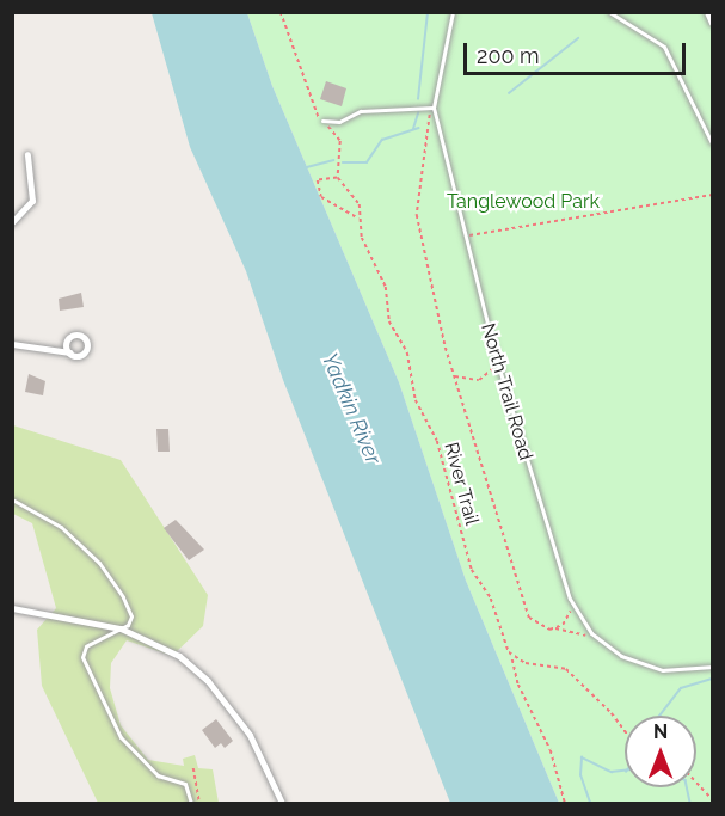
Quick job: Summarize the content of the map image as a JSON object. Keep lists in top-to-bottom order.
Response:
{
  "streets": {
    "lane": ["North Trail Road"],
    "path": ["River Trail"]
  },
  "water": ["Yadkin River"],
  "parks": ["Tanglewood Park"],
  "scale_bar": "200 m",
  "north": "top"
}
